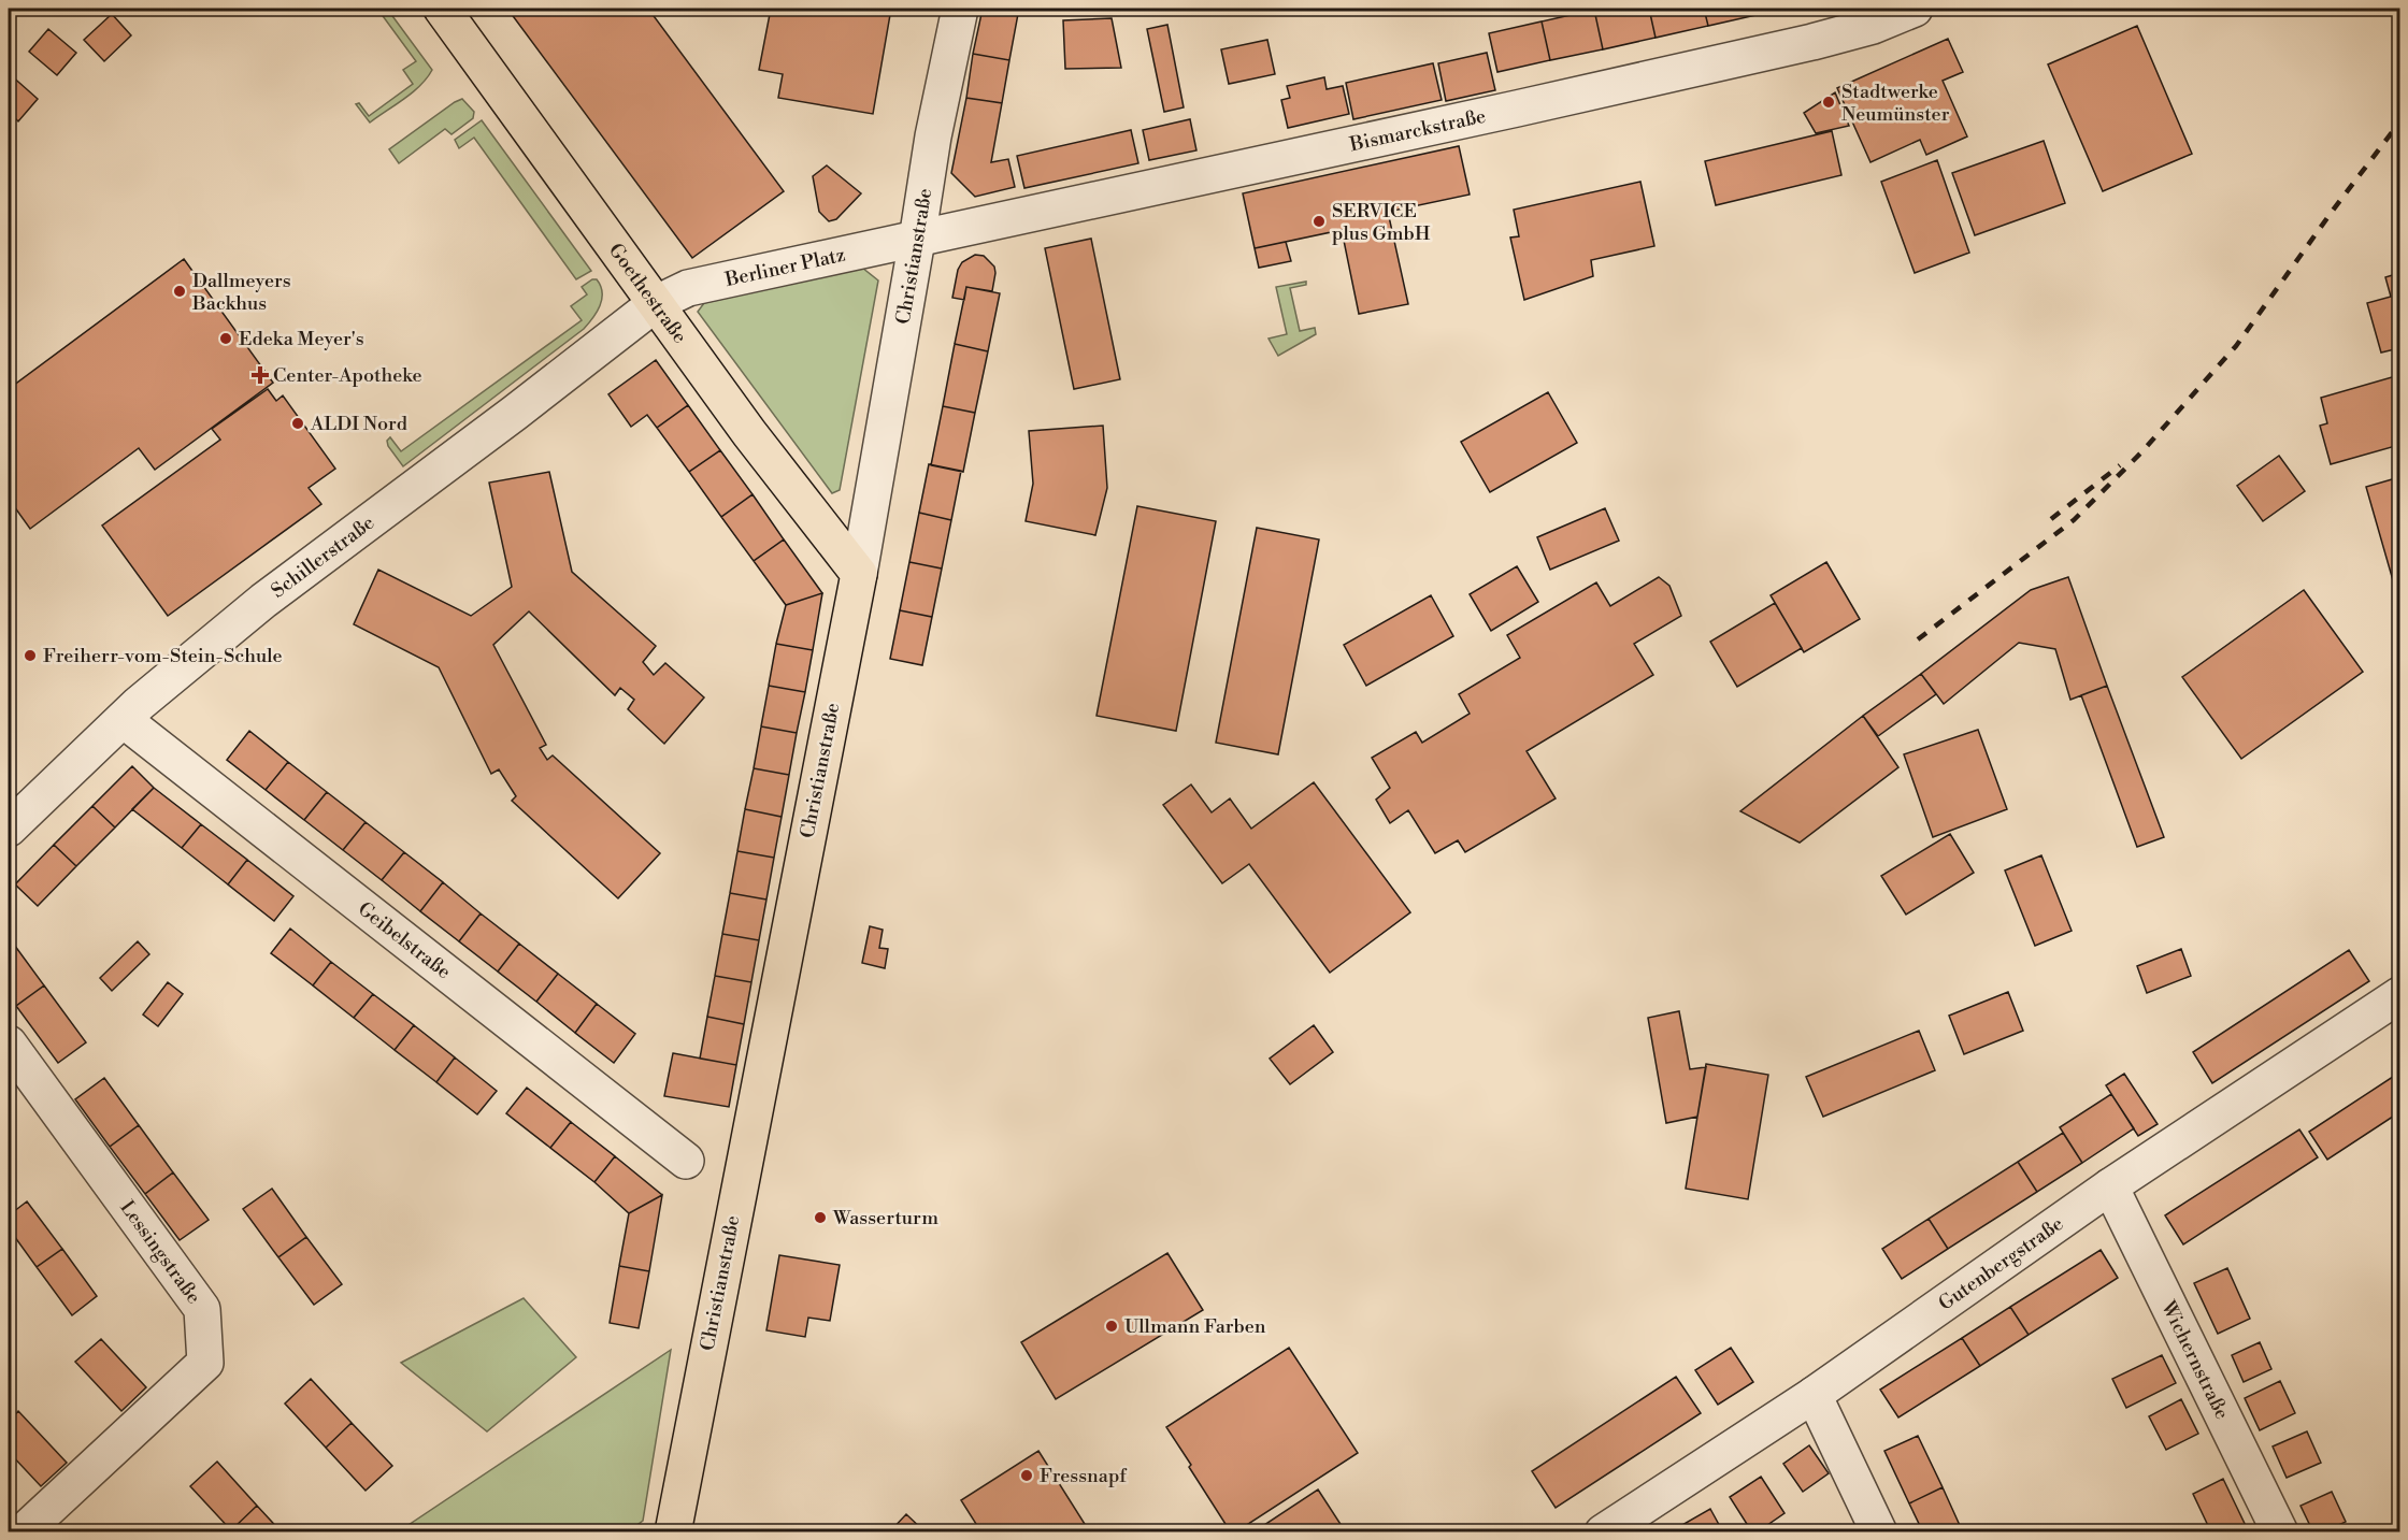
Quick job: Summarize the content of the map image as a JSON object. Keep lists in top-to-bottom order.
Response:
{
  "streets": {
    "main road": ["Christianstraße", "Goethestraße"],
    "street": [
      "Bismarckstraße",
      "Berliner Platz",
      "Schillerstraße",
      "Geibelstraße",
      "Lessingstraße",
      "Gutenbergstraße",
      "Wichernstraße"
    ]
  },
  "crossings": [
    ["Bismarckstraße", "Christianstraße"],
    ["Bismarckstraße", "Berliner Platz"],
    ["Christianstraße", "Berliner Platz"],
    ["Christianstraße", "Goethestraße"],
    ["Berliner Platz", "Goethestraße"],
    ["Berliner Platz", "Schillerstraße"],
    ["Goethestraße", "Schillerstraße"],
    ["Schillerstraße", "Geibelstraße"],
    ["Gutenbergstraße", "Wichernstraße"]
  ],
  "places": {
    "other": [
      "Stadtwerke Neumünster",
      "SERVICE plus GmbH",
      "Dallmeyers Backhus",
      "Edeka Meyer's",
      "ALDI Nord",
      "Freiherr-vom-Stein-Schule",
      "Wasserturm",
      "Ullmann Farben",
      "Fressnapf"
    ],
    "health": ["Center-Apotheke"]
  }
}
